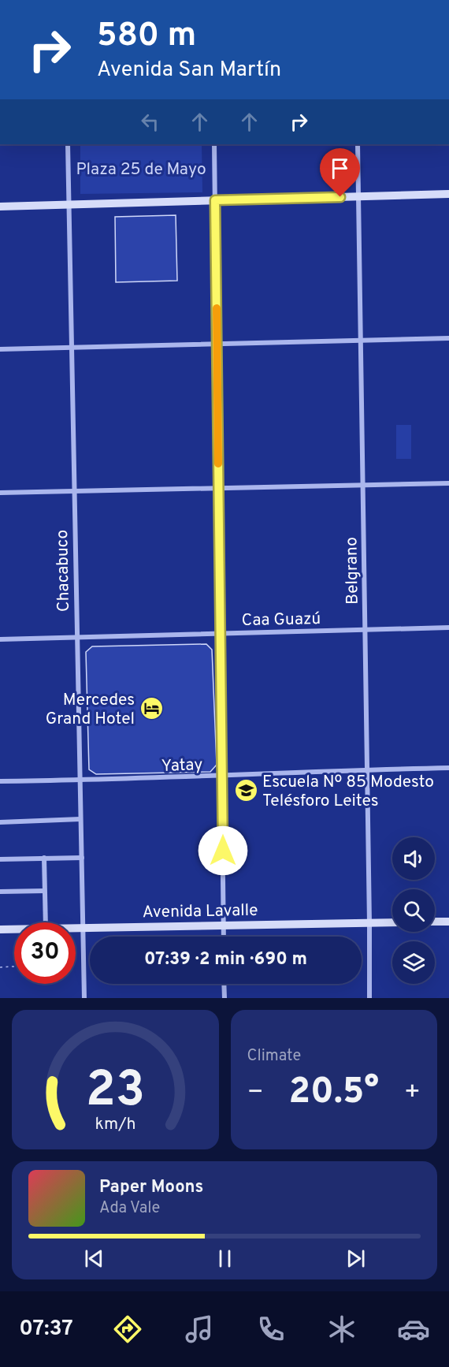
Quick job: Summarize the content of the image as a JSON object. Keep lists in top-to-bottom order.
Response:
{
  "streets": {
    "street": [
      "Chacabuco",
      "Belgrano",
      "Caa Guazú",
      "Yatay",
      "Avenida Lavalle"
    ]
  },
  "crossings": [
    ["Chacabuco", "Caa Guazú"],
    ["Chacabuco", "Yatay"],
    ["Chacabuco", "Avenida Lavalle"],
    ["Belgrano", "Caa Guazú"],
    ["Belgrano", "Yatay"],
    ["Belgrano", "Avenida Lavalle"]
  ],
  "parks": ["Plaza 25 de Mayo"],
  "places": {
    "hotel": ["Mercedes Grand Hotel"],
    "school or university": ["Escuela Nº 85 Modesto Telésforo Leites"]
  },
  "page": {
    "turn": ["580 m", "Avenida San Martín"],
    "limit": "30",
    "trip": "07:39 · 2 min · 690 m",
    "tile": "Climate",
    "heat": ["−", "20.5°", "+"],
    "song": ["Paper Moons", "Ada Vale"],
    "tabs": "07:37",
    "gauge": ["23", "km/h"]
  }
}
